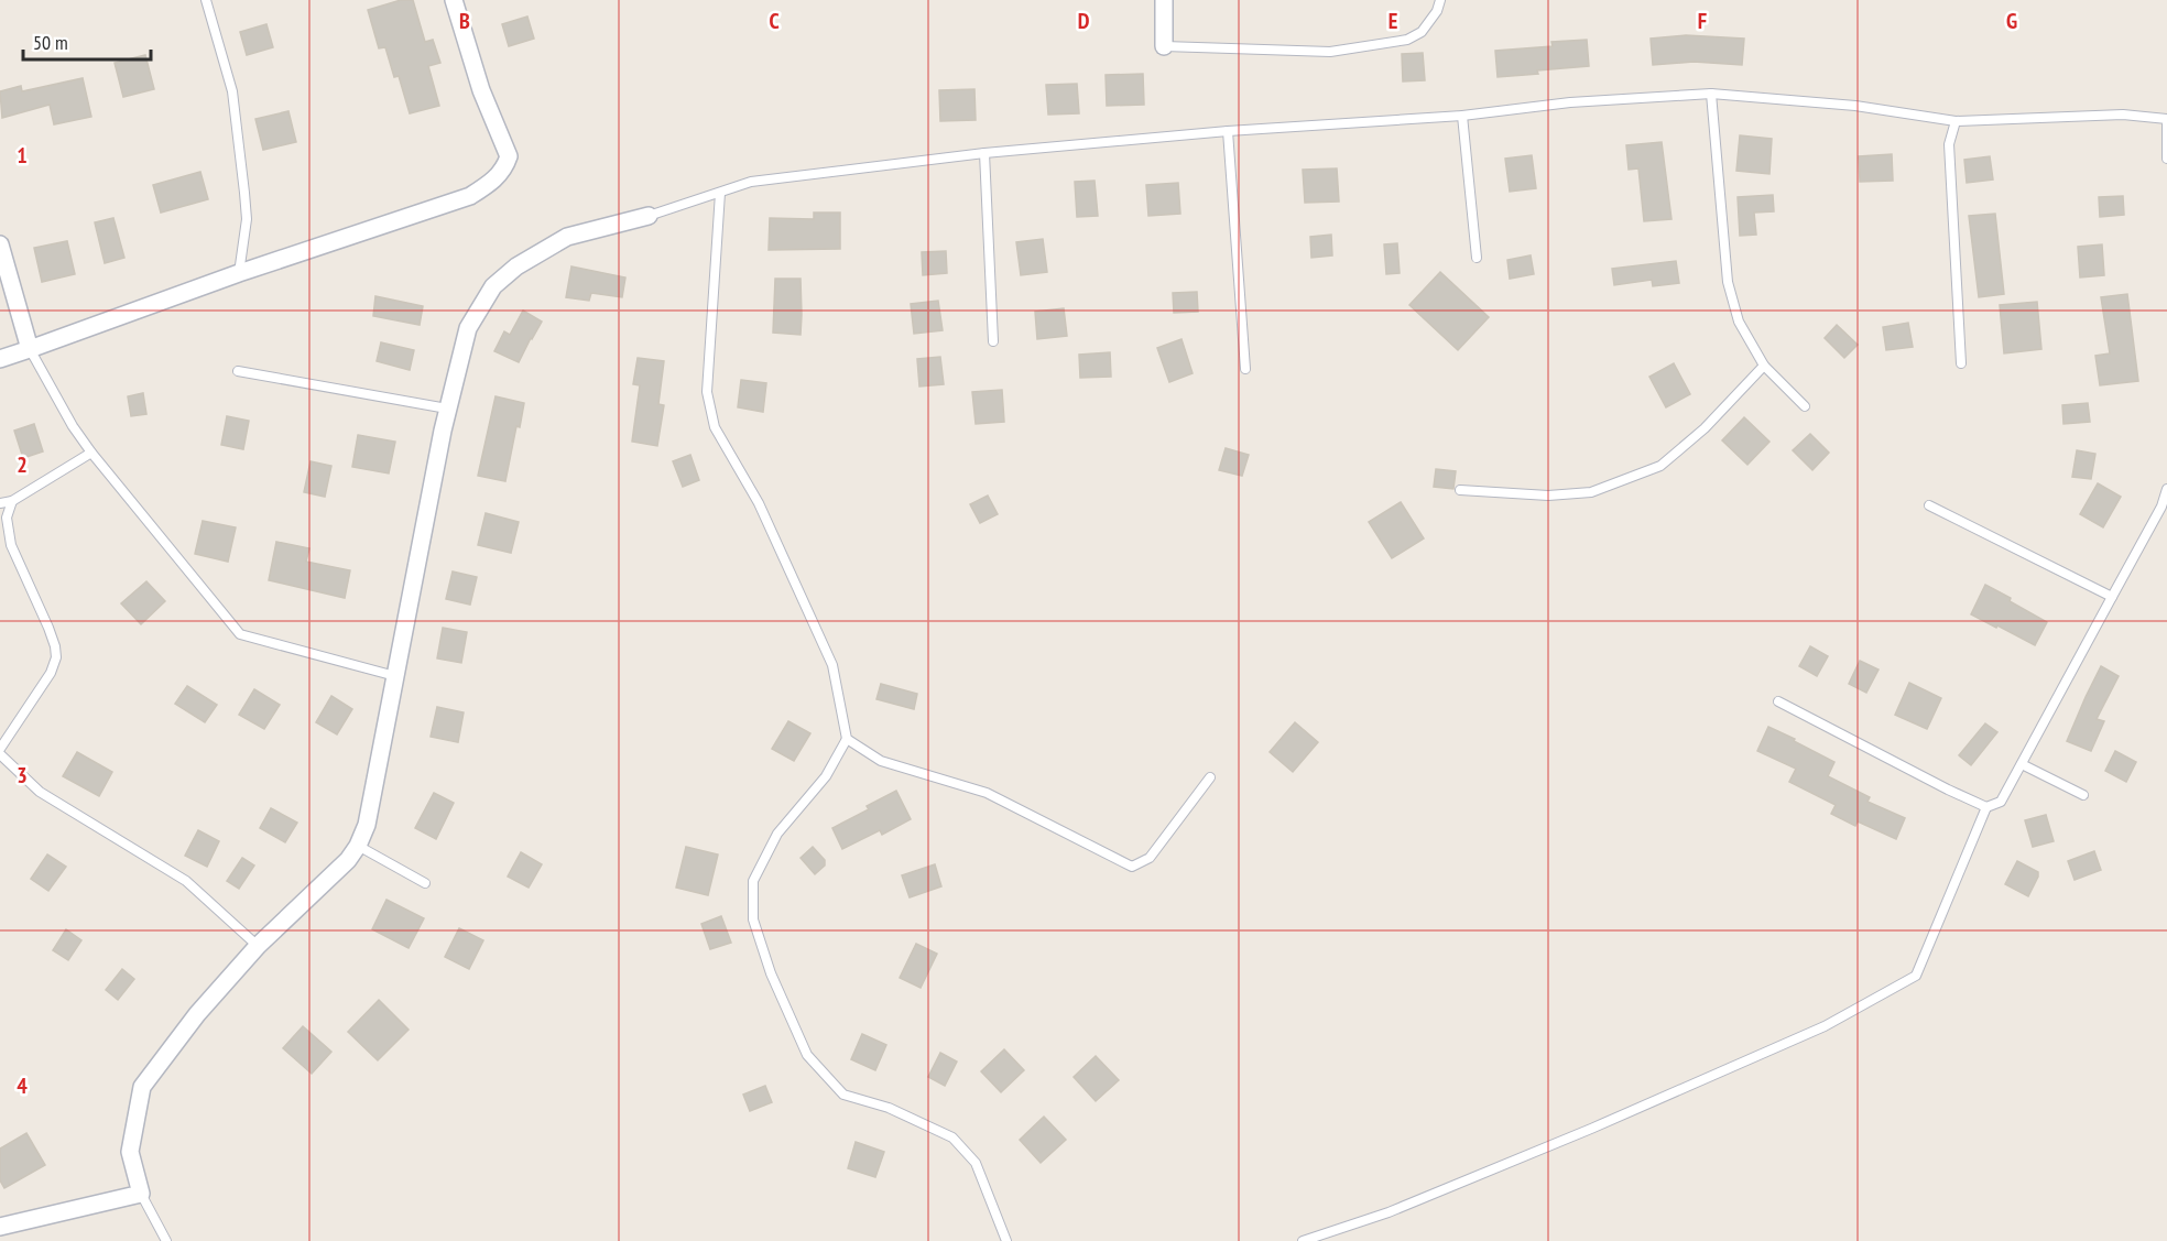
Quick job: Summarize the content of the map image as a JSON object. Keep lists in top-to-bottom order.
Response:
{
  "scale_bar": "50 m",
  "grid": {
    "columns": [
      "B",
      "C",
      "D",
      "E",
      "F",
      "G"
    ],
    "rows": [
      "1",
      "2",
      "3",
      "4"
    ]
  }
}
